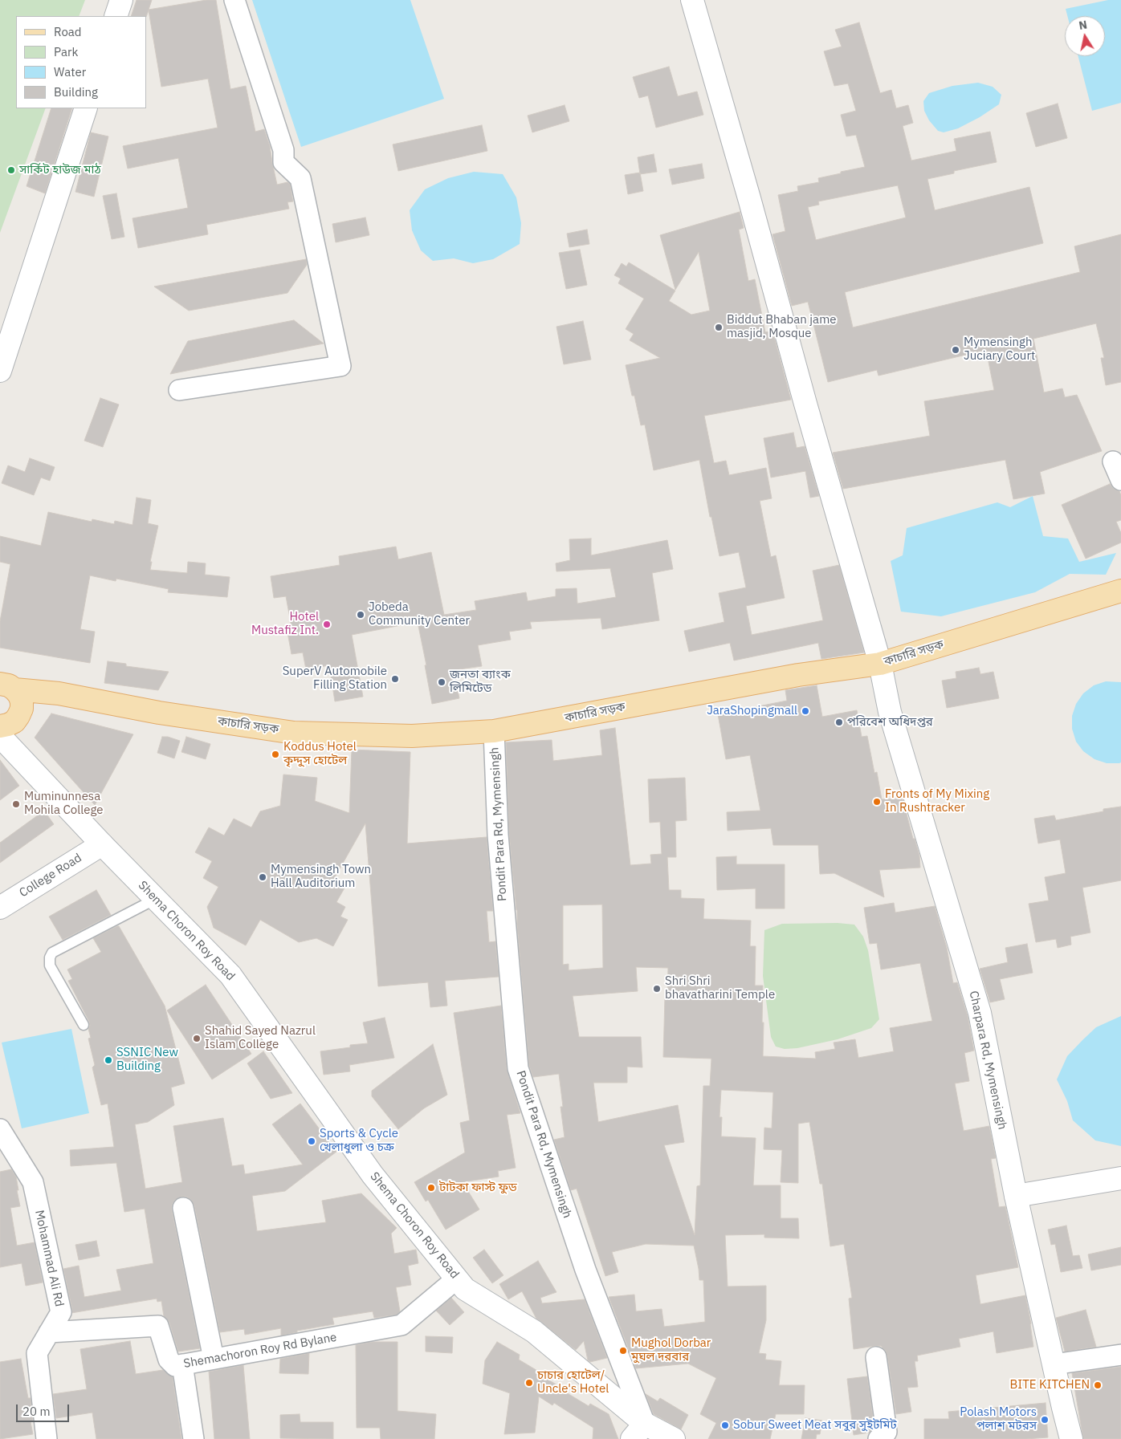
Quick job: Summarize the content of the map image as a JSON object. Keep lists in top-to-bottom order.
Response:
{
  "streets": {
    "main road": [
      "কাচারি সড়ক",
      "College Road",
      "Shema Choron Roy Road",
      "Charpara Rd, Mymensingh"
    ],
    "street": ["Pondit Para Rd, Mymensingh", "Mohammad Ali Rd", "Shemachoron Roy Rd Bylane"]
  },
  "crossings": [
    ["কাচারি সড়ক", "Pondit Para Rd, Mymensingh"],
    ["কাচারি সড়ক", "Shema Choron Roy Road"],
    ["কাচারি সড়ক", "Charpara Rd, Mymensingh"],
    ["Pondit Para Rd, Mymensingh", "Shema Choron Roy Road"],
    ["College Road", "Shema Choron Roy Road"],
    ["Shema Choron Roy Road", "Shemachoron Roy Rd Bylane"],
    ["Mohammad Ali Rd", "Shemachoron Roy Rd Bylane"]
  ],
  "places": [
    "সার্কিট হাউজ মাঠ",
    "Biddut Bhaban jame masjid, Mosque",
    "Mymensingh Juciary Court",
    "Jobeda Community Center",
    "Hotel Mustafiz Int.",
    "SuperV Automobile Filling Station",
    "জনতা ব্যাংক লিমিটেড",
    "JaraShopingmall",
    "পরিবেশ অধিদপ্তর",
    "Koddus Hotel কৃদ্দুস হোটেল",
    "Fronts of My Mixing In Rushtracker",
    "Muminunnesa Mohila College",
    "Mymensingh Town Hall Auditorium",
    "Shri Shri bhavatharini Temple",
    "Shahid Sayed Nazrul Islam College",
    "SSNIC New Building",
    "Sports & Cycle খেলাধুলা ও চক্র",
    "টাটকা ফাস্ট ফুড",
    "Mughol Dorbar মুঘল দরবার",
    "চাচার হোটেল/ Uncle's Hotel",
    "BITE KITCHEN",
    "Polash Motors পলাশ মটরস",
    "Sobur Sweet Meat সবুর সুইটমিট"
  ],
  "legend": [
    "Road",
    "Park",
    "Water",
    "Building"
  ],
  "scale_bar": "20 m",
  "north": "top"
}
